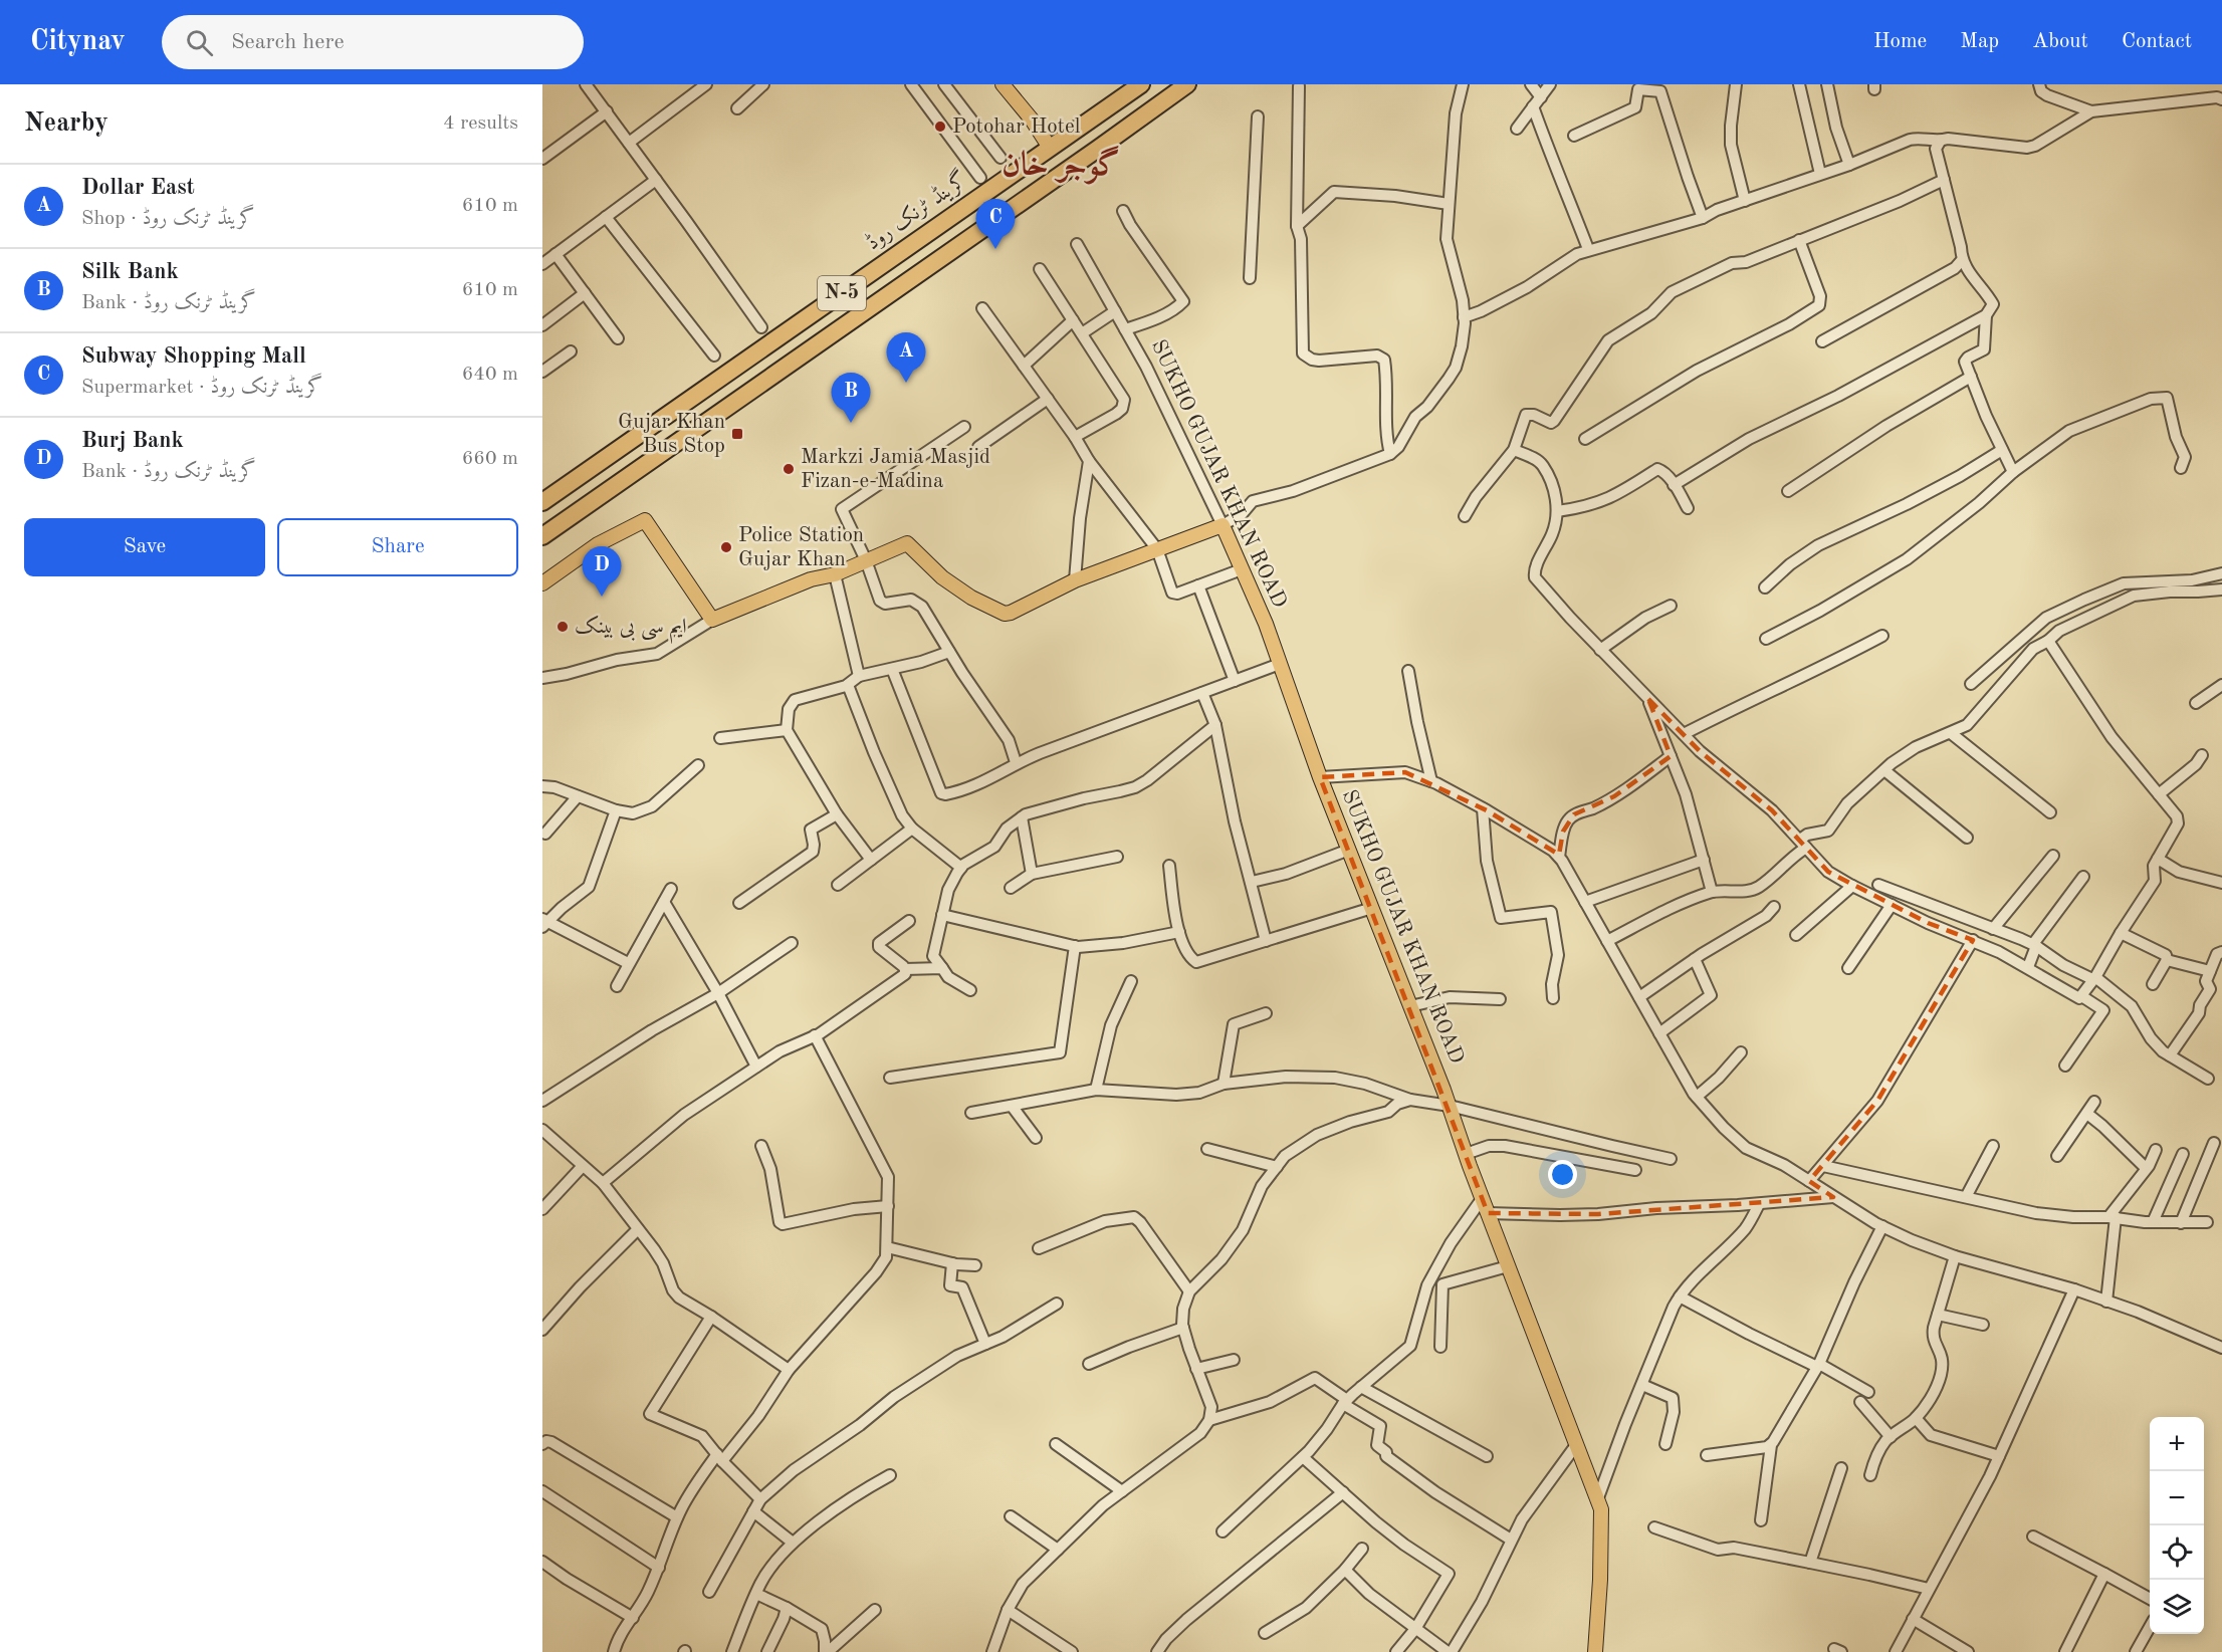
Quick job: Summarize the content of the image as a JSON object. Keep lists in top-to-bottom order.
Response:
{
  "streets": {
    "highway": ["گرینڈ ٹرنک روڈ", "N-5"],
    "main road": ["SUKHO GUJAR KHAN ROAD"]
  },
  "districts": ["گوجر خان"],
  "places": {
    "other": [
      "Potohar Hotel",
      "Markzi Jamia Masjid Fizan-e-Madina",
      "Police Station Gujar Khan",
      "ایم سی بی بینک"
    ],
    "transit": ["Gujar Khan Bus Stop"]
  },
  "page": {
    "header": "Citynav",
    "search": "Search here",
    "nav": [
      "Home",
      "Map",
      "About",
      "Contact"
    ],
    "heading": ["Nearby", "4 results"],
    "list": [
      {
        "mark": "A",
        "name": "Dollar East",
        "note": "Shop · گرینڈ ٹرنک روڈ",
        "value": "610 m"
      },
      {
        "mark": "B",
        "name": "Silk Bank",
        "note": "Bank · گرینڈ ٹرنک روڈ",
        "value": "610 m"
      },
      {
        "mark": "C",
        "name": "Subway Shopping Mall",
        "note": "Supermarket · گرینڈ ٹرنک روڈ",
        "value": "640 m"
      },
      {
        "mark": "D",
        "name": "Burj Bank",
        "note": "Bank · گرینڈ ٹرنک روڈ",
        "value": "660 m"
      }
    ],
    "pins": [
      "C",
      "A",
      "B",
      "D"
    ],
    "buttons": ["Save", "Share"],
    "map_buttons": ["+", "−"]
  }
}
